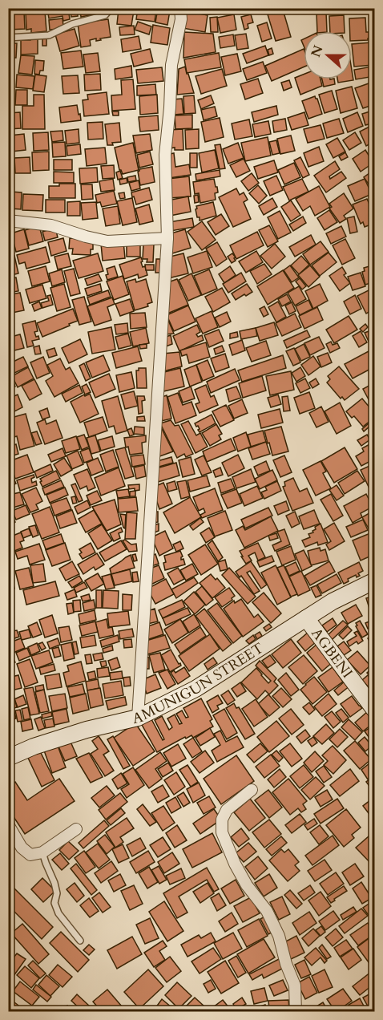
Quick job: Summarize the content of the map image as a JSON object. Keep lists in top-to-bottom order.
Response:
{
  "streets": {
    "main road": ["AGBENI", "AMUNIGUN STREET"]
  },
  "crossings": [
    ["AGBENI", "AMUNIGUN STREET"]
  ],
  "north": "left"
}
